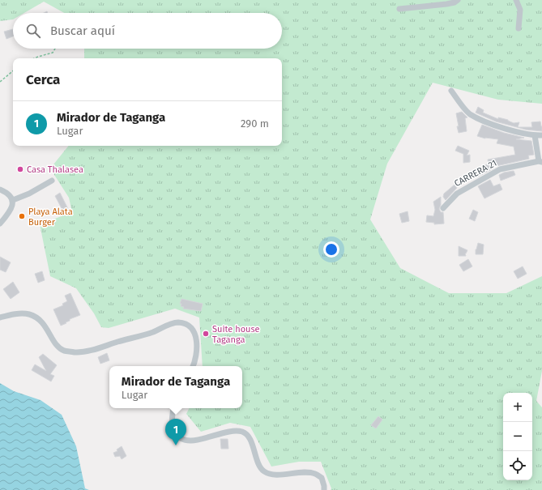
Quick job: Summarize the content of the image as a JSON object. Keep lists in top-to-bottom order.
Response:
{
  "streets": {
    "street": ["CARRERA 21"]
  },
  "places": ["Casa Thalasea", "Playa Alata Burger", "Suite house Taganga"],
  "page": {
    "search": "Buscar aquí",
    "heading": "Cerca",
    "list": [
      {
        "mark": "1",
        "name": "Mirador de Taganga",
        "note": "Lugar",
        "value": "290 m"
      }
    ],
    "popup": ["Mirador de Taganga", "Lugar"],
    "map_buttons": ["+", "−"],
    "pins": "1"
  }
}
